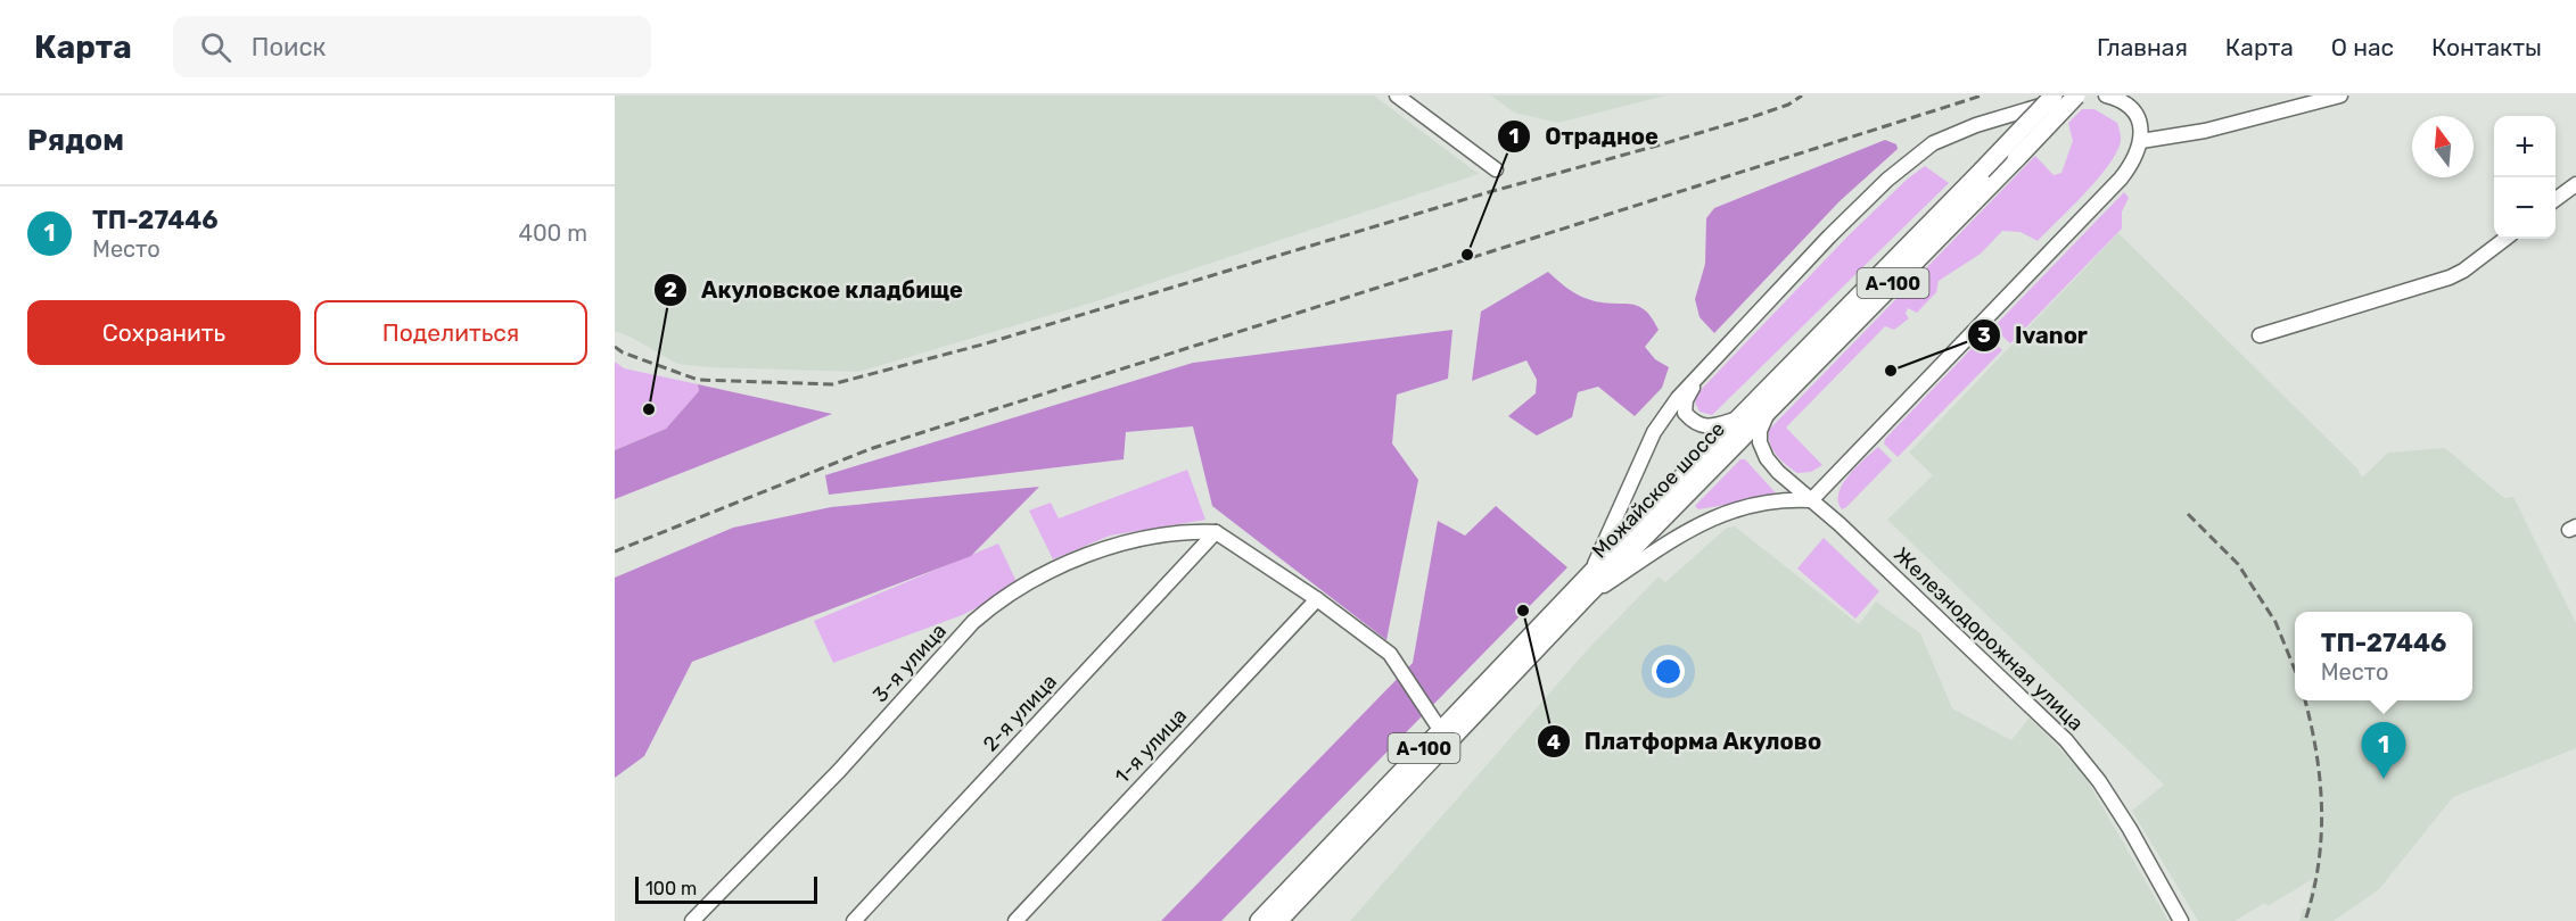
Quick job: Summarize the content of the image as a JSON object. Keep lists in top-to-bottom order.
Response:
{
  "streets": {
    "main road": ["А-100", "Можайское шоссе"],
    "street": [
      "Железнодорожная улица",
      "3-я улица",
      "2-я улица",
      "1-я улица"
    ]
  },
  "crossings": [
    ["Можайское шоссе", "Железнодорожная улица"],
    ["3-я улица", "2-я улица"]
  ],
  "places": [
    "Отрадное",
    "Ivanor",
    "Акуловское кладбище",
    "Платформа Акулово"
  ],
  "scale_bar": "100 m",
  "north": "top",
  "page": {
    "header": "Карта",
    "search": "Поиск",
    "nav": [
      "Главная",
      "Карта",
      "О нас",
      "Контакты"
    ],
    "heading": "Рядом",
    "map_buttons": ["+", "−"],
    "list": [
      {
        "mark": "1",
        "name": "ТП-27446",
        "note": "Место",
        "value": "400 m"
      }
    ],
    "buttons": ["Сохранить", "Поделиться"],
    "popup": ["ТП-27446", "Место"],
    "pins": "1",
    "scale": "100 m"
  }
}
